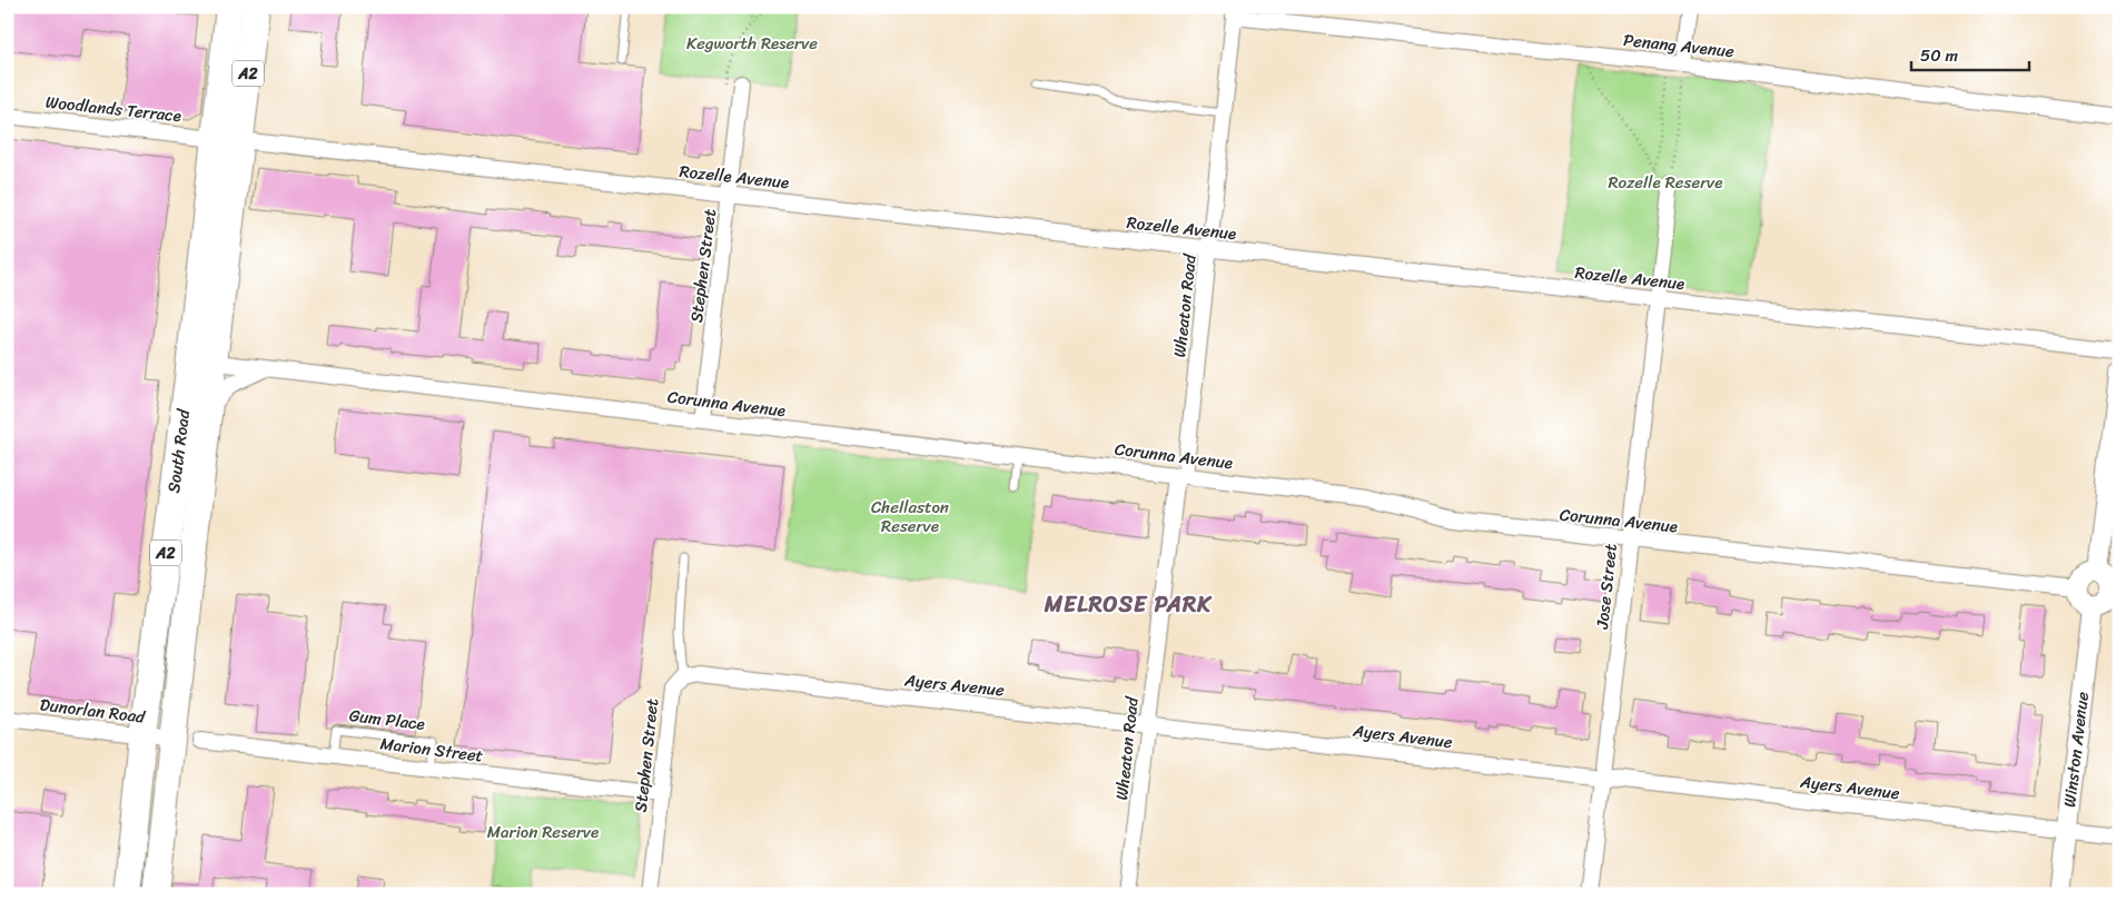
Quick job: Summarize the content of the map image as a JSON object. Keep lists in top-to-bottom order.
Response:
{
  "streets": {
    "highway": ["A2", "South Road"],
    "street": [
      "Penang Avenue",
      "Woodlands Terrace",
      "Rozelle Avenue",
      "Stephen Street",
      "Wheaton Road",
      "Corunna Avenue",
      "Jose Street",
      "Ayers Avenue",
      "Dunorlan Road",
      "Marion Street",
      "Winston Avenue"
    ],
    "lane": ["Gum Place"]
  },
  "crossings": [
    ["Penang Avenue", "Wheaton Road"],
    ["Woodlands Terrace", "Rozelle Avenue"],
    ["Woodlands Terrace", "South Road"],
    ["Rozelle Avenue", "Stephen Street"],
    ["Rozelle Avenue", "Wheaton Road"],
    ["Rozelle Avenue", "South Road"],
    ["Rozelle Avenue", "Jose Street"],
    ["Stephen Street", "Corunna Avenue"],
    ["Stephen Street", "Ayers Avenue"],
    ["Stephen Street", "Marion Street"],
    ["Wheaton Road", "Corunna Avenue"],
    ["Wheaton Road", "Ayers Avenue"],
    ["Corunna Avenue", "South Road"],
    ["Corunna Avenue", "Jose Street"],
    ["Corunna Avenue", "Winston Avenue"],
    ["South Road", "Dunorlan Road"],
    ["Jose Street", "Ayers Avenue"],
    ["Ayers Avenue", "Winston Avenue"],
    ["Gum Place", "Marion Street"]
  ],
  "districts": ["MELROSE PARK"],
  "parks": [
    "Kegworth Reserve",
    "Rozelle Reserve",
    "Chellaston Reserve",
    "Marion Reserve"
  ],
  "scale_bar": "50 m"
}
